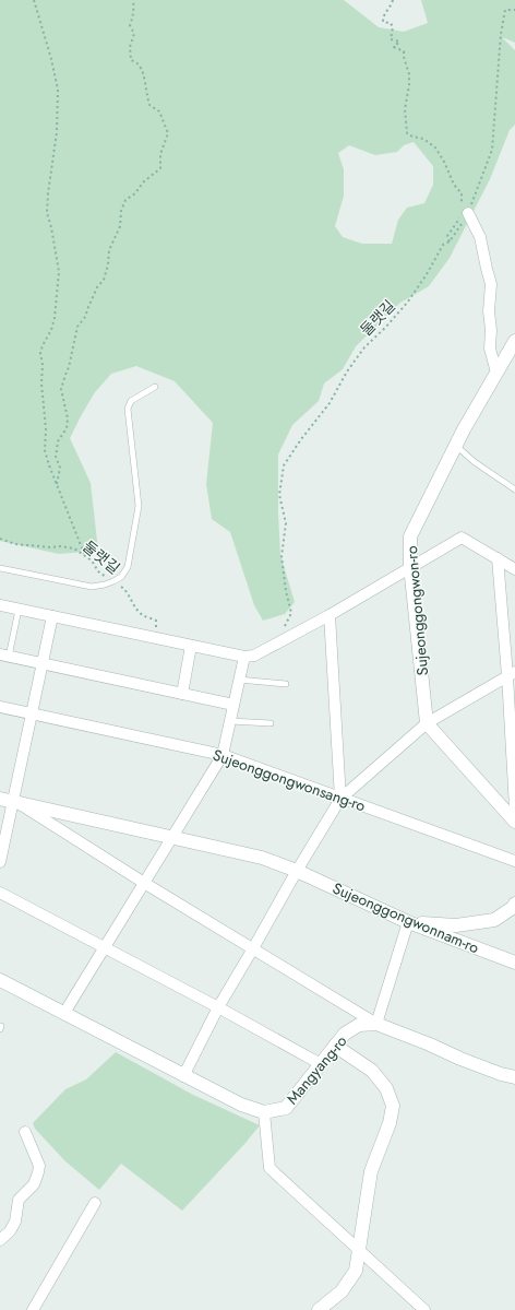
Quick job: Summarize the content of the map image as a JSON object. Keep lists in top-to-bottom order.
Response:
{
  "streets": {
    "street": [
      "Sujeonggongwon-ro",
      "Sujeonggongwonsang-ro",
      "Sujeonggongwonnam-ro",
      "Mangyang-ro"
    ],
    "path": ["둘랫길"]
  }
}
